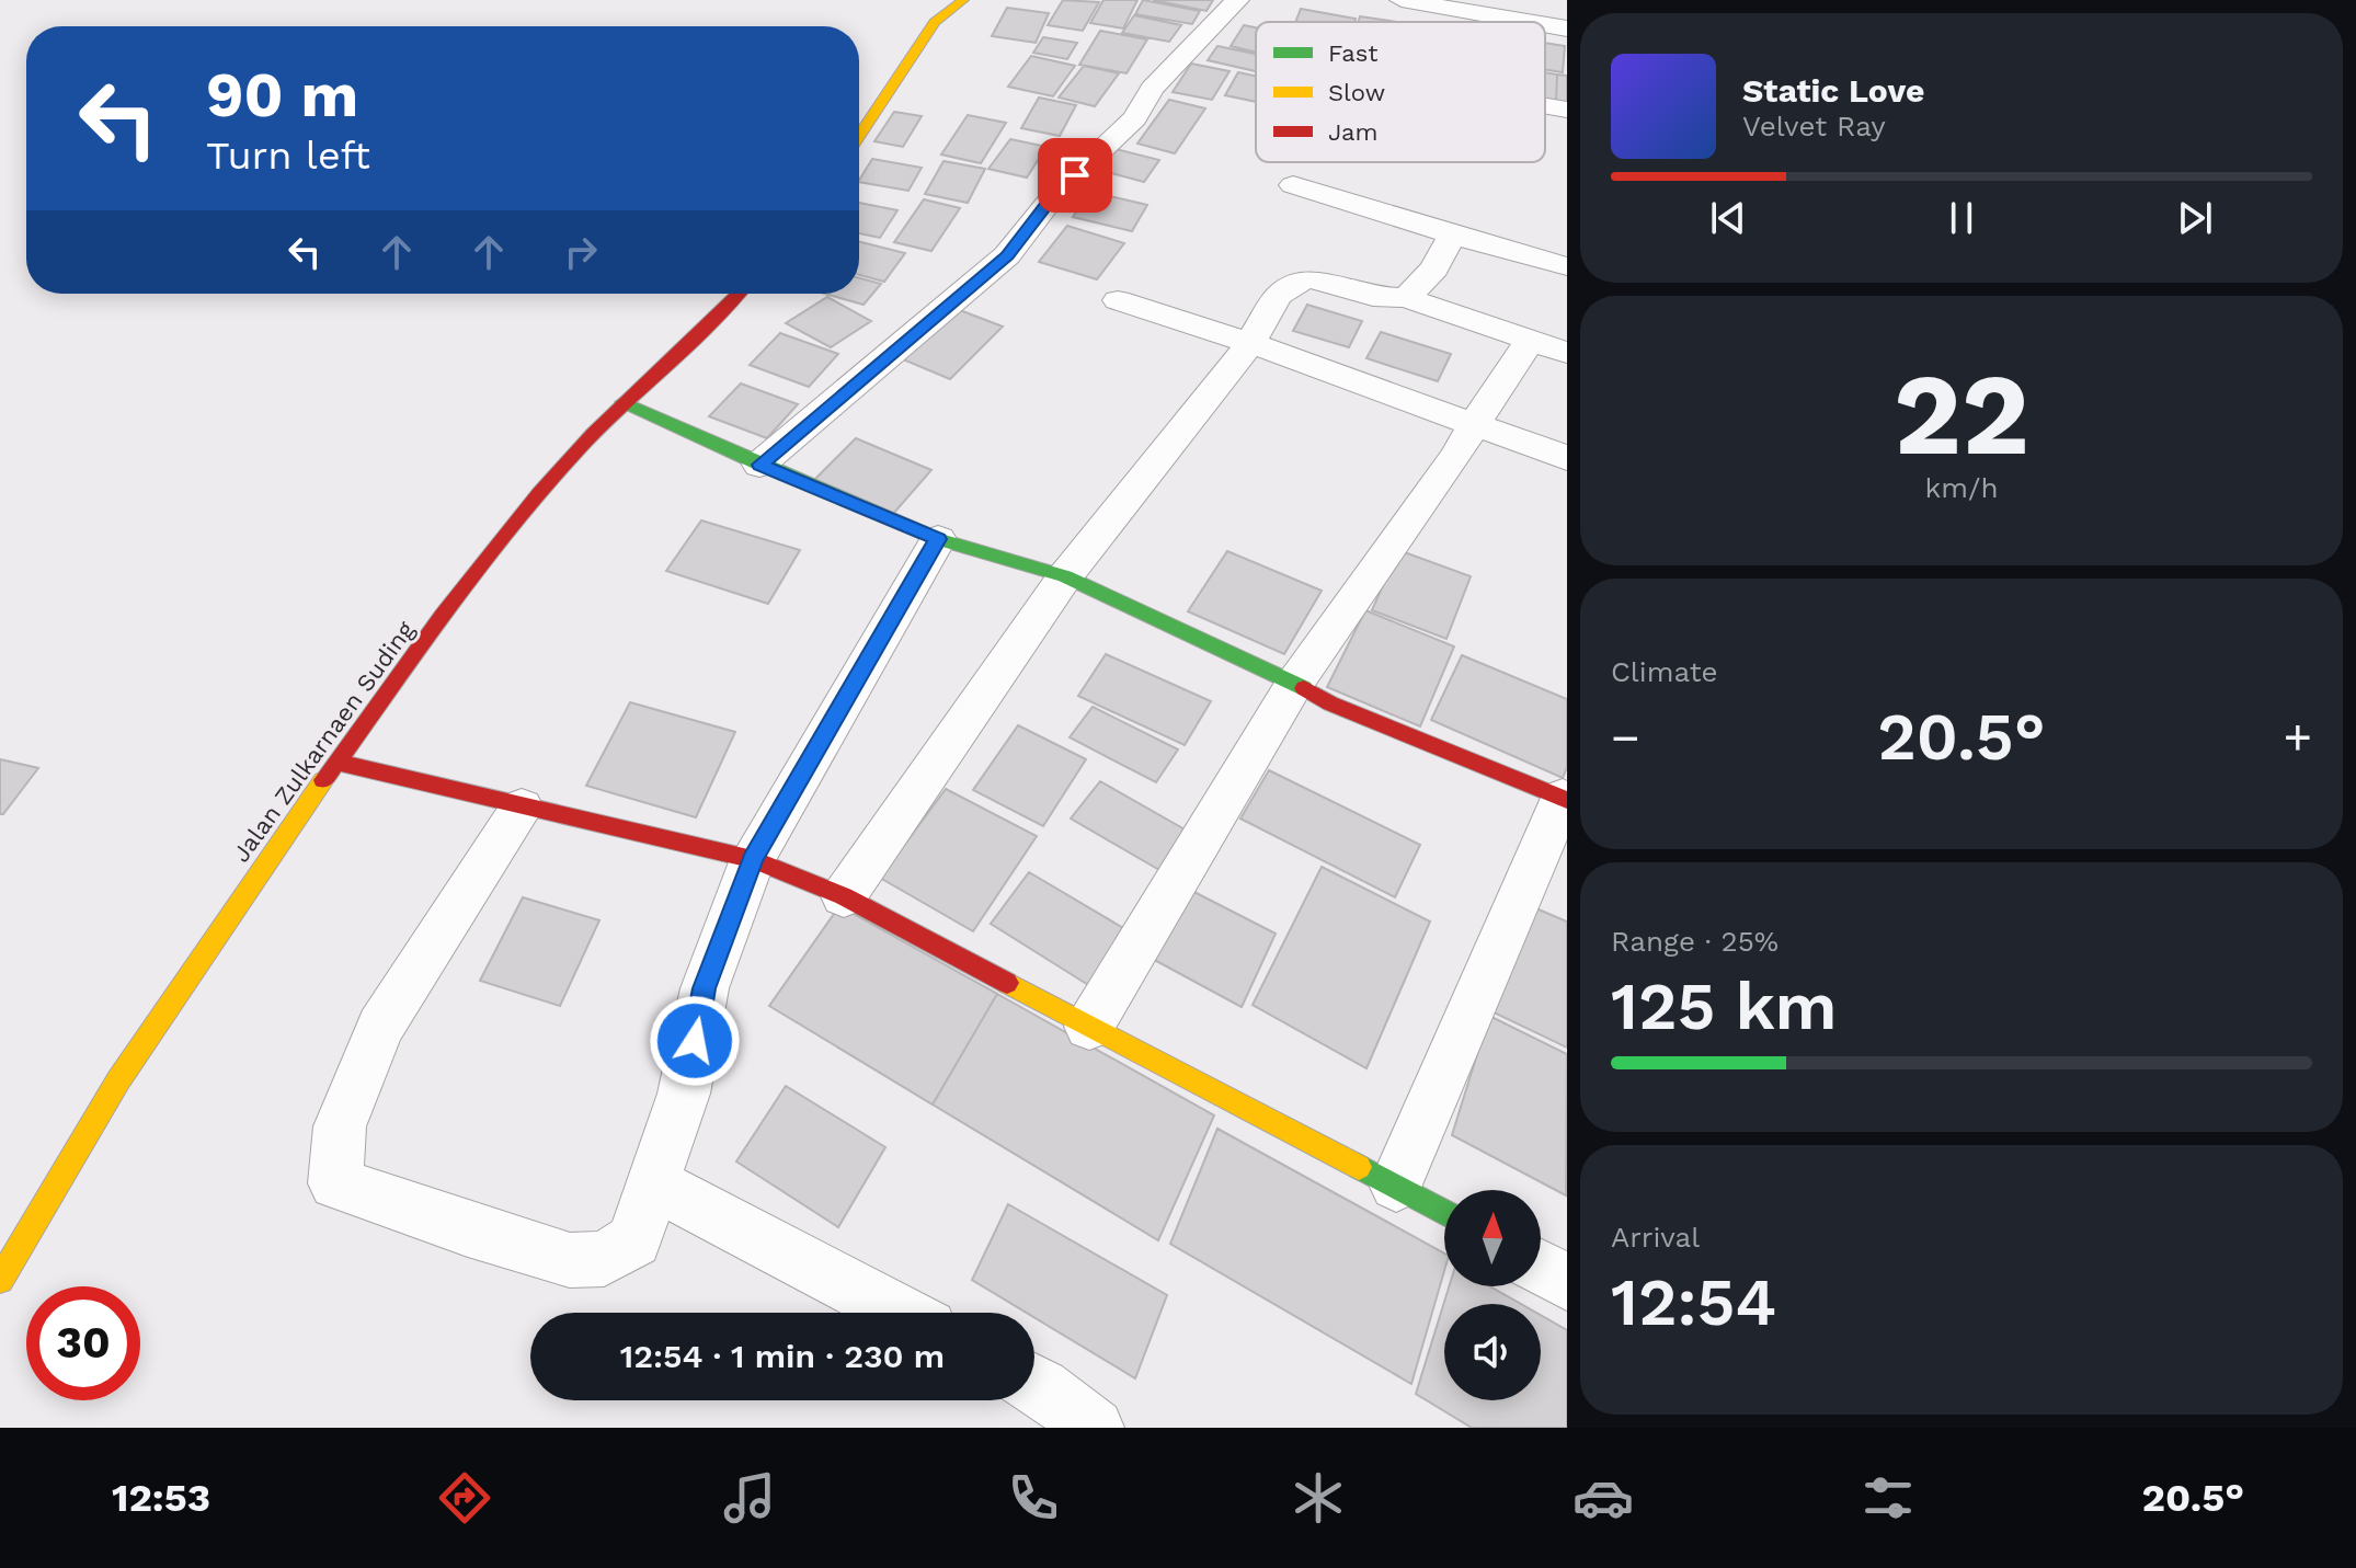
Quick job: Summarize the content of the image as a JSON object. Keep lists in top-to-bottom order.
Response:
{
  "streets": {
    "street": ["Jalan Zulkarnaen Suding"]
  },
  "legend": ["Fast", "Slow", "Jam"],
  "north": "top",
  "page": {
    "turn": ["90 m", "Turn left"],
    "song": ["Static Love", "Velvet Ray"],
    "tile": [
      ["22", "km/h"],
      "Climate",
      ["Range · 25%", "125 km"],
      ["Arrival", "12:54"]
    ],
    "heat": ["−", "20.5°", "+"],
    "limit": "30",
    "trip": "12:54 · 1 min · 230 m",
    "tabs": ["12:53", "20.5°"]
  }
}
